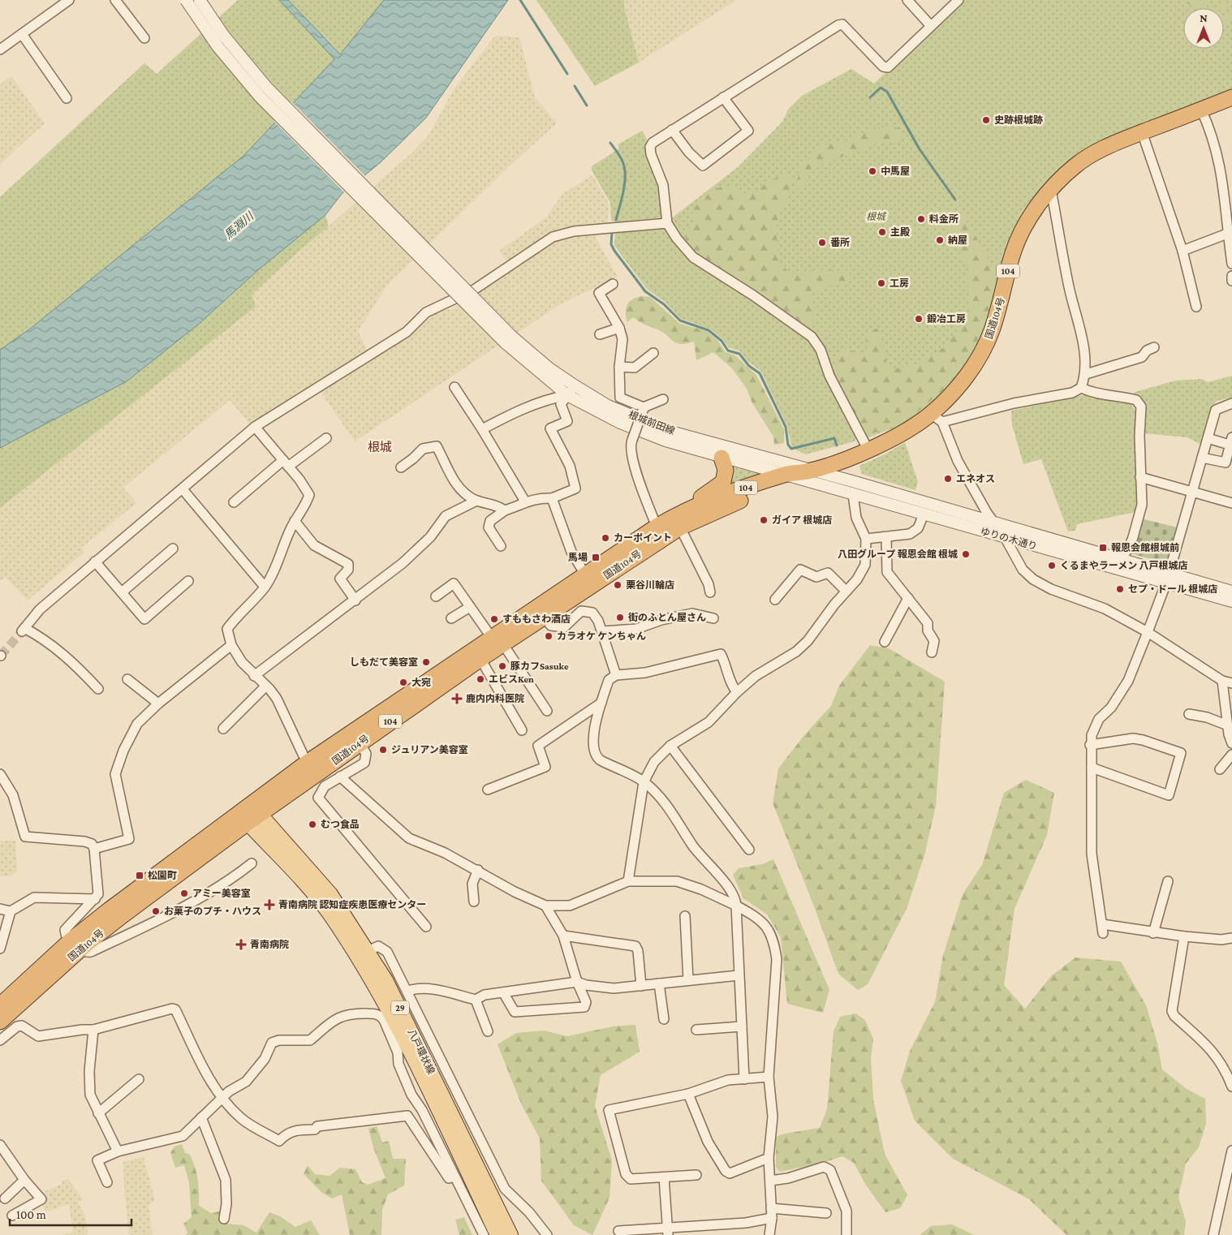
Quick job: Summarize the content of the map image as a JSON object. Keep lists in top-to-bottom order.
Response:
{
  "streets": {
    "highway": ["104", "国道104号"],
    "main road": ["29", "八戸環状線"],
    "street": ["根城前田線", "ゆりの木通り"]
  },
  "crossings": [
    ["国道104号", "根城前田線"],
    ["国道104号", "ゆりの木通り"],
    ["国道104号", "八戸環状線"],
    ["根城前田線", "ゆりの木通り"]
  ],
  "districts": ["根城"],
  "water": ["馬淵川"],
  "parks": ["根城"],
  "places": {
    "other": [
      "史跡根城跡",
      "中馬屋",
      "料金所",
      "主殿",
      "納屋",
      "番所",
      "工房",
      "鍛冶工房",
      "エネオス",
      "ガイア 根城店",
      "カーポイント",
      "八田グループ 報恩会館 根城",
      "くるまやラーメン 八戸根城店",
      "栗谷川輪店",
      "セプ・ドール 根城店",
      "街のふとん屋さん",
      "すももさわ酒店",
      "カラオケ ケンちゃん",
      "しもだて美容室",
      "豚カフSasuke",
      "エビスKen",
      "大宛",
      "ジュリアン美容室",
      "むつ食品",
      "アミー美容室",
      "お菓子のプチ・ハウス"
    ],
    "transit": ["報恩会館根城前", "馬場", "松園町"],
    "health": ["鹿内内科医院", "青南病院 認知症疾患医療センター", "青南病院"]
  },
  "scale_bar": "100 m",
  "north": "top"
}
